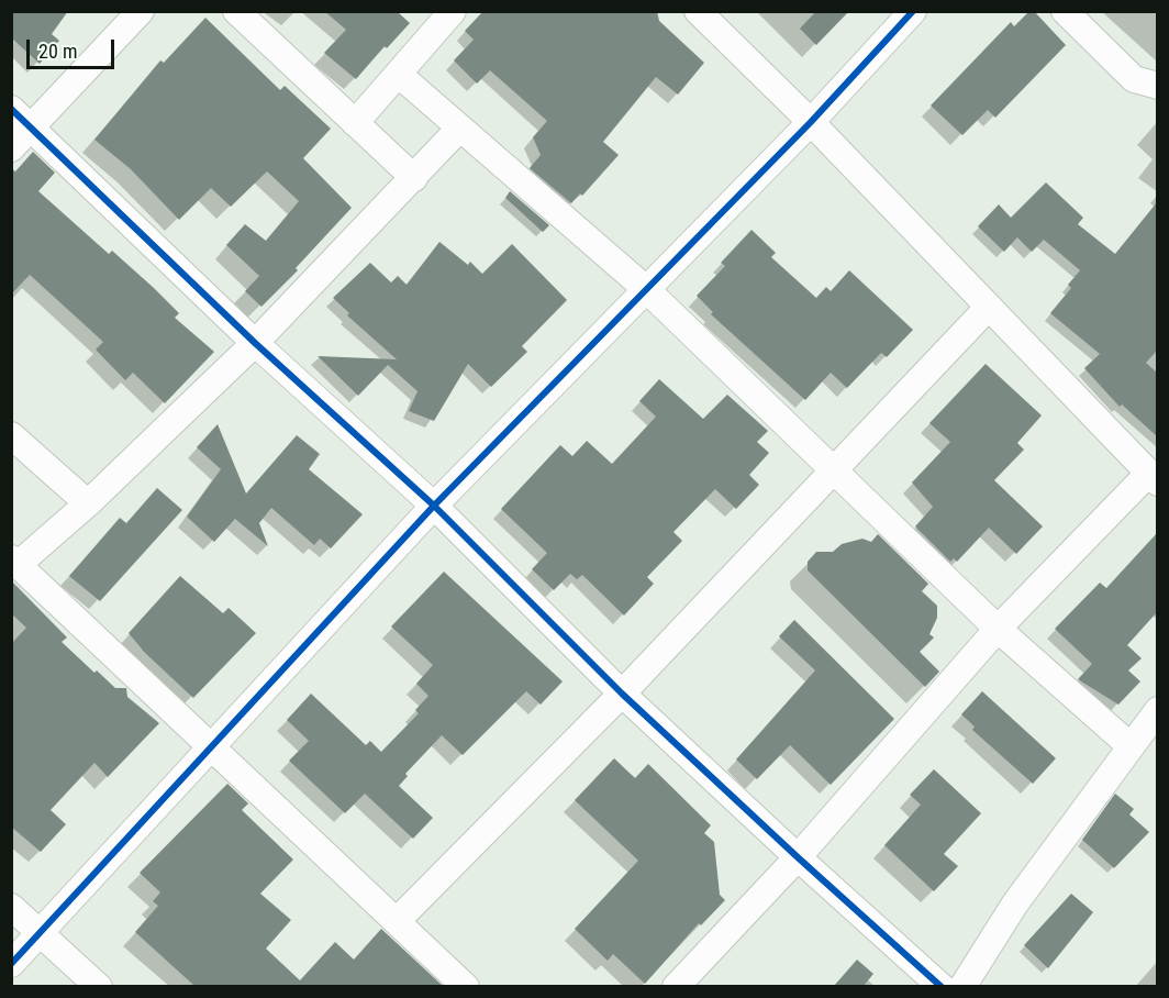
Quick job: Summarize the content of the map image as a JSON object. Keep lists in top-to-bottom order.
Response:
{
  "scale_bar": "20 m"
}
